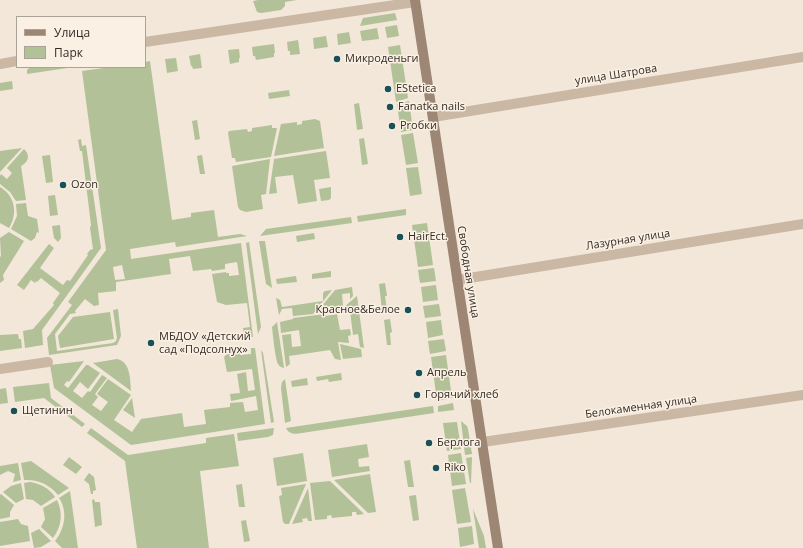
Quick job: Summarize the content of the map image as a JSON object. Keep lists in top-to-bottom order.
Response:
{
  "streets": {
    "main road": ["Свободная улица"],
    "street": ["улица Шатрова", "Лазурная улица", "Белокаменная улица"]
  },
  "crossings": [
    ["улица Шатрова", "Свободная улица"],
    ["Лазурная улица", "Свободная улица"],
    ["Свободная улица", "Белокаменная улица"]
  ],
  "places": [
    "Микроденьги",
    "EStetica",
    "Fanatka nails",
    "Proбки",
    "Ozon",
    "HairEct.",
    "Красное&Белое",
    "МБДОУ «Детский сад «Подсолнух»",
    "Апрель",
    "Горячий хлеб",
    "Щетинин",
    "Берлога",
    "Riko"
  ],
  "legend": ["Улица", "Парк"]
}
